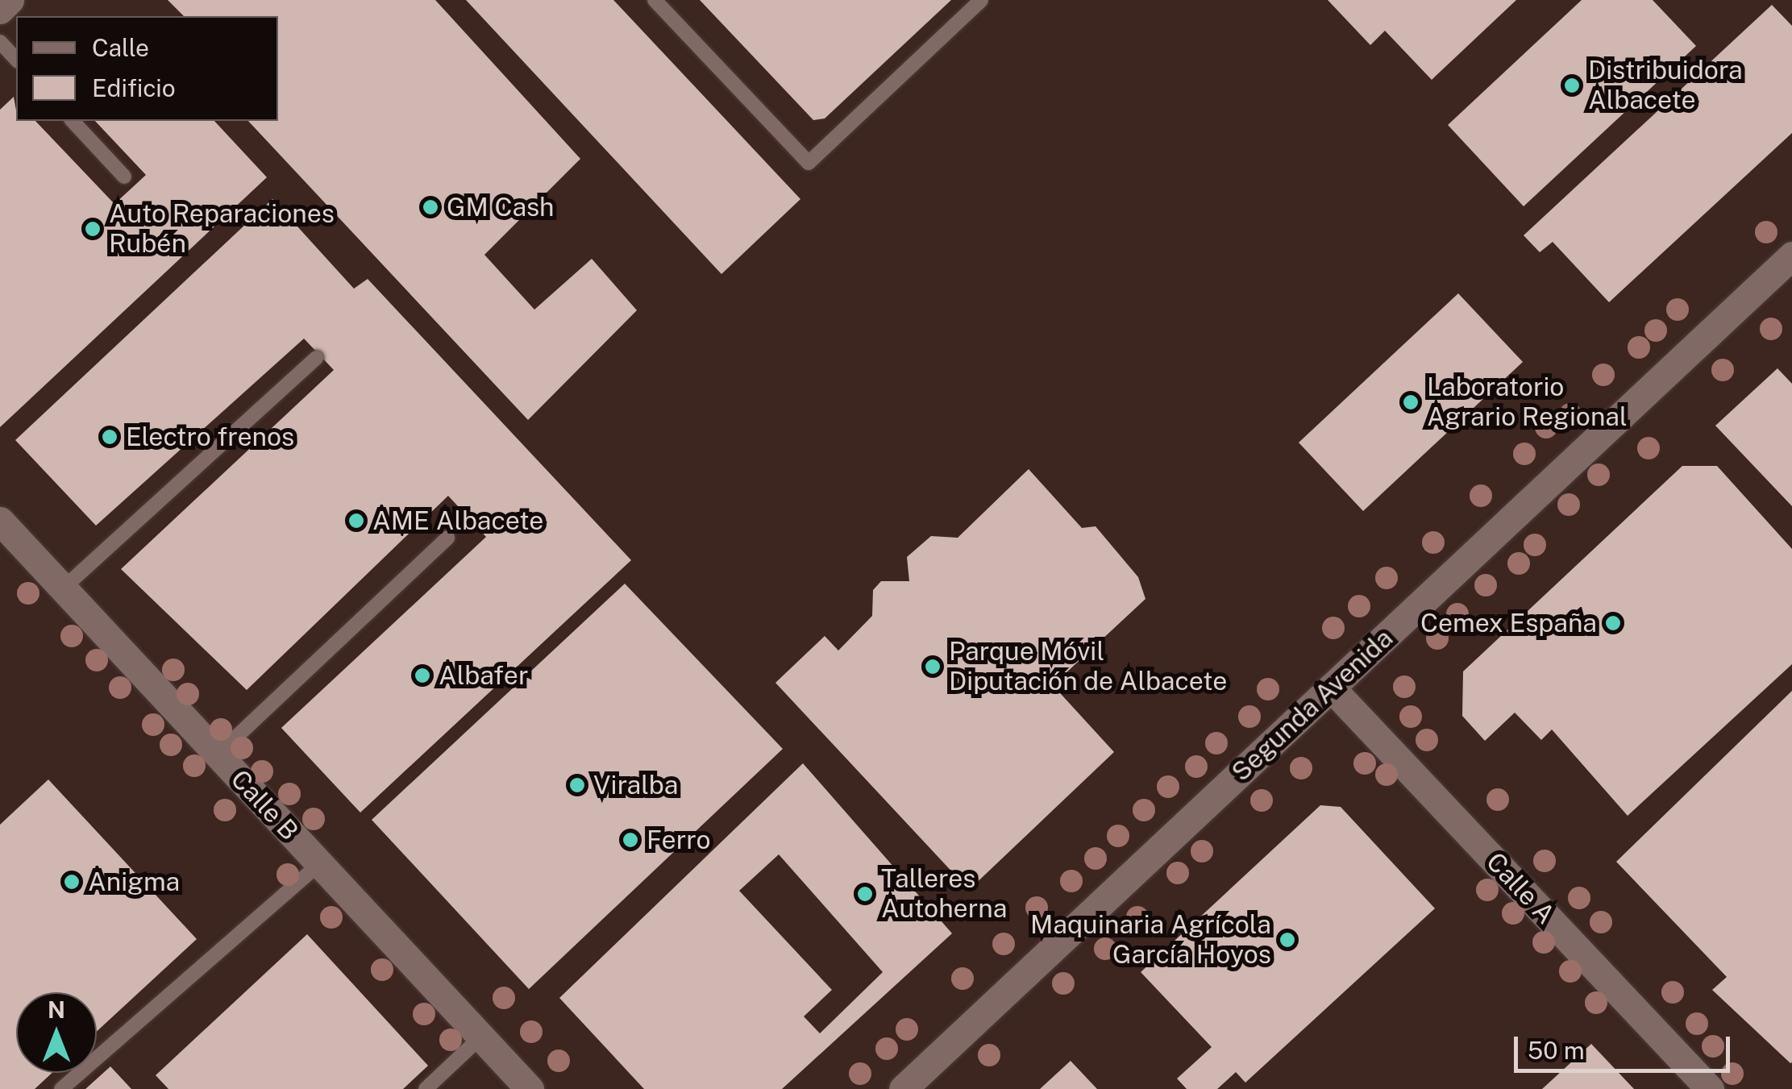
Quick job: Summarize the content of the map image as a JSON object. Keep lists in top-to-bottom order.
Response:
{
  "streets": {
    "street": ["Segunda Avenida", "Calle B", "Calle A"]
  },
  "crossings": [
    ["Segunda Avenida", "Calle A"]
  ],
  "places": [
    "Distribuidora Albacete",
    "GM Cash",
    "Auto Reparaciones Rubén",
    "Laboratorio Agrario Regional",
    "Electro frenos",
    "AME Albacete",
    "Cemex España",
    "Parque Móvil Diputación de Albacete",
    "Albafer",
    "Viralba",
    "Ferro",
    "Anigma",
    "Talleres Autoherna",
    "Maquinaria Agrícola García Hoyos"
  ],
  "legend": ["Calle", "Edificio"],
  "scale_bar": "50 m",
  "north": "top"
}
